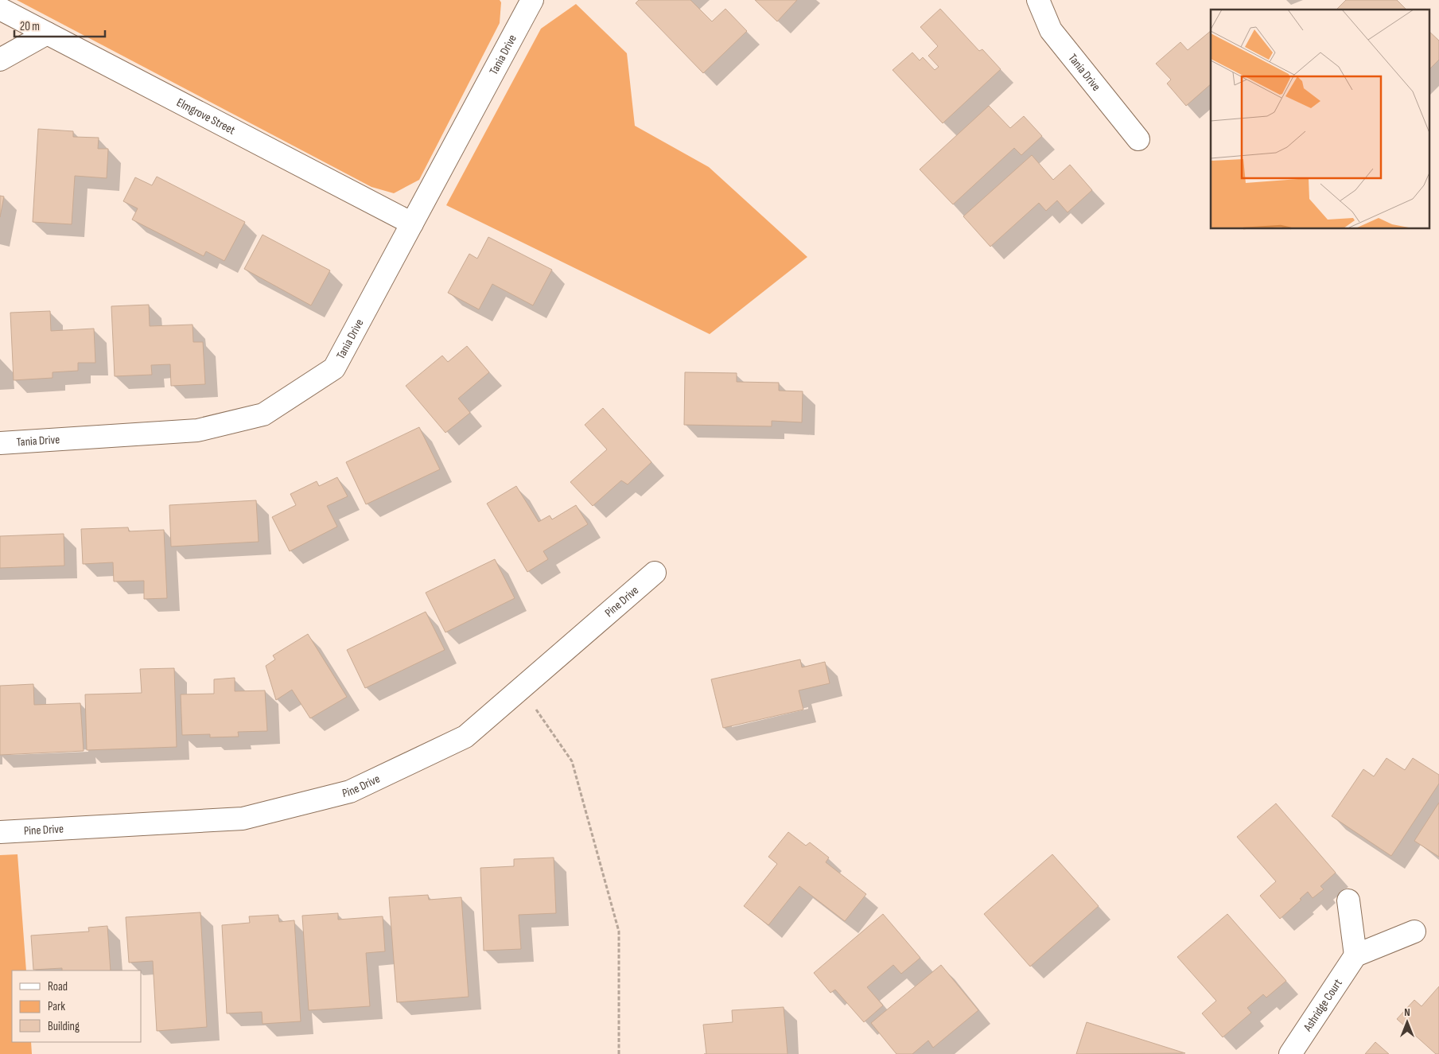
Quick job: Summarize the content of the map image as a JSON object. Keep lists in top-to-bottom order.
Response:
{
  "streets": {
    "street": [
      "Tania Drive",
      "Elmgrove Street",
      "Pine Drive",
      "Ashridge Court"
    ]
  },
  "crossings": [
    ["Tania Drive", "Elmgrove Street"]
  ],
  "legend": ["Road", "Park", "Building"],
  "scale_bar": "20 m",
  "north": "top"
}
